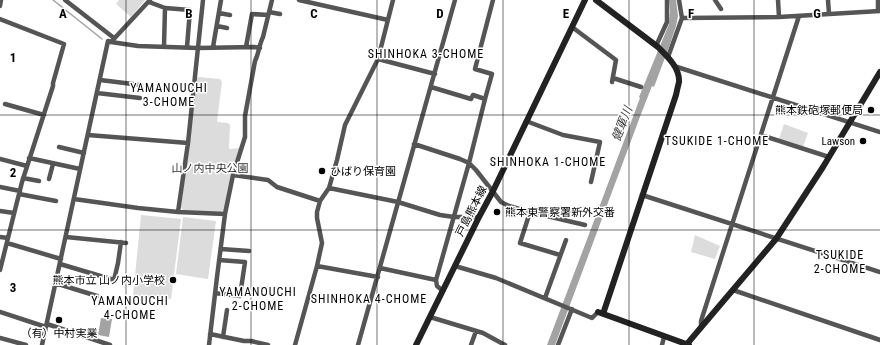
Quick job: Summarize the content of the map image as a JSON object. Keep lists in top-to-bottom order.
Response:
{
  "streets": {
    "street": ["戸島熊本線"]
  },
  "districts": [
    "SHINHOKA 3-CHOME",
    "YAMANOUCHI 3-CHOME",
    "TSUKIDE 1-CHOME",
    "SHINHOKA 1-CHOME",
    "TSUKIDE 2-CHOME",
    "YAMANOUCHI 2-CHOME",
    "SHINHOKA 4-CHOME",
    "YAMANOUCHI 4-CHOME"
  ],
  "water": ["健軍川"],
  "parks": ["山ノ内中央公園"],
  "places": [
    "熊本鉄砲塚郵便局",
    "Lawson",
    "ひばり保育園",
    "熊本東警察署新外交番",
    "熊本市立 山ノ内小学校",
    "（有）中村実業"
  ],
  "grid": {
    "columns": [
      "A",
      "B",
      "C",
      "D",
      "E",
      "F",
      "G"
    ],
    "rows": ["1", "2", "3"]
  }
}
